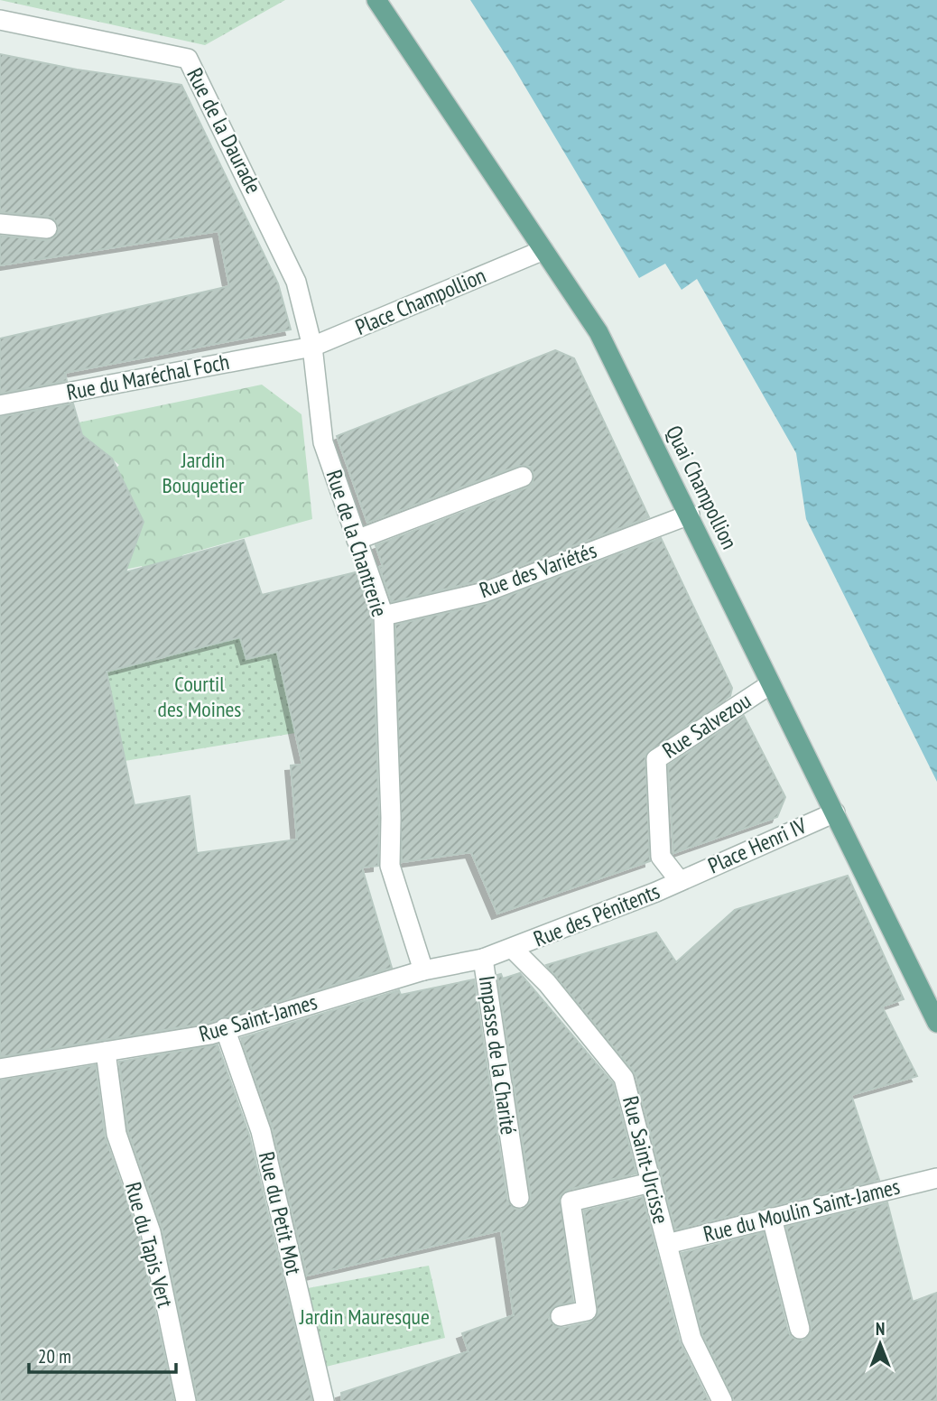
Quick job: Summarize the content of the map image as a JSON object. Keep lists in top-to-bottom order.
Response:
{
  "streets": {
    "main road": ["Quai Champollion"],
    "street": [
      "Rue de la Daurade",
      "Place Champollion",
      "Rue du Maréchal Foch",
      "Rue de la Chantrerie",
      "Rue des Variétés",
      "Rue Salvezou",
      "Place Henri IV",
      "Rue des Pénitents",
      "Rue Saint-James",
      "Impasse de la Charité",
      "Rue Saint-Urcisse",
      "Rue du Moulin Saint-James",
      "Rue du Petit Mot",
      "Rue du Tapis Vert"
    ]
  },
  "crossings": [
    ["Rue de la Daurade", "Place Champollion"],
    ["Rue de la Daurade", "Rue du Maréchal Foch"],
    ["Rue de la Daurade", "Rue de la Chantrerie"],
    ["Place Champollion", "Rue du Maréchal Foch"],
    ["Place Champollion", "Quai Champollion"],
    ["Place Champollion", "Rue de la Chantrerie"],
    ["Rue du Maréchal Foch", "Rue de la Chantrerie"],
    ["Quai Champollion", "Rue des Variétés"],
    ["Quai Champollion", "Rue Salvezou"],
    ["Quai Champollion", "Place Henri IV"],
    ["Rue de la Chantrerie", "Rue des Variétés"],
    ["Rue de la Chantrerie", "Rue Saint-James"],
    ["Rue Salvezou", "Place Henri IV"],
    ["Rue Salvezou", "Rue des Pénitents"],
    ["Place Henri IV", "Rue des Pénitents"],
    ["Rue des Pénitents", "Rue Saint-James"],
    ["Rue des Pénitents", "Rue Saint-Urcisse"],
    ["Rue Saint-James", "Impasse de la Charité"],
    ["Rue Saint-James", "Rue Saint-Urcisse"],
    ["Rue Saint-James", "Rue du Petit Mot"],
    ["Rue Saint-James", "Rue du Tapis Vert"],
    ["Rue Saint-Urcisse", "Rue du Moulin Saint-James"]
  ],
  "parks": ["Jardin Bouquetier", "Courtil des Moines", "Jardin Mauresque"],
  "scale_bar": "20 m",
  "north": "top"
}
